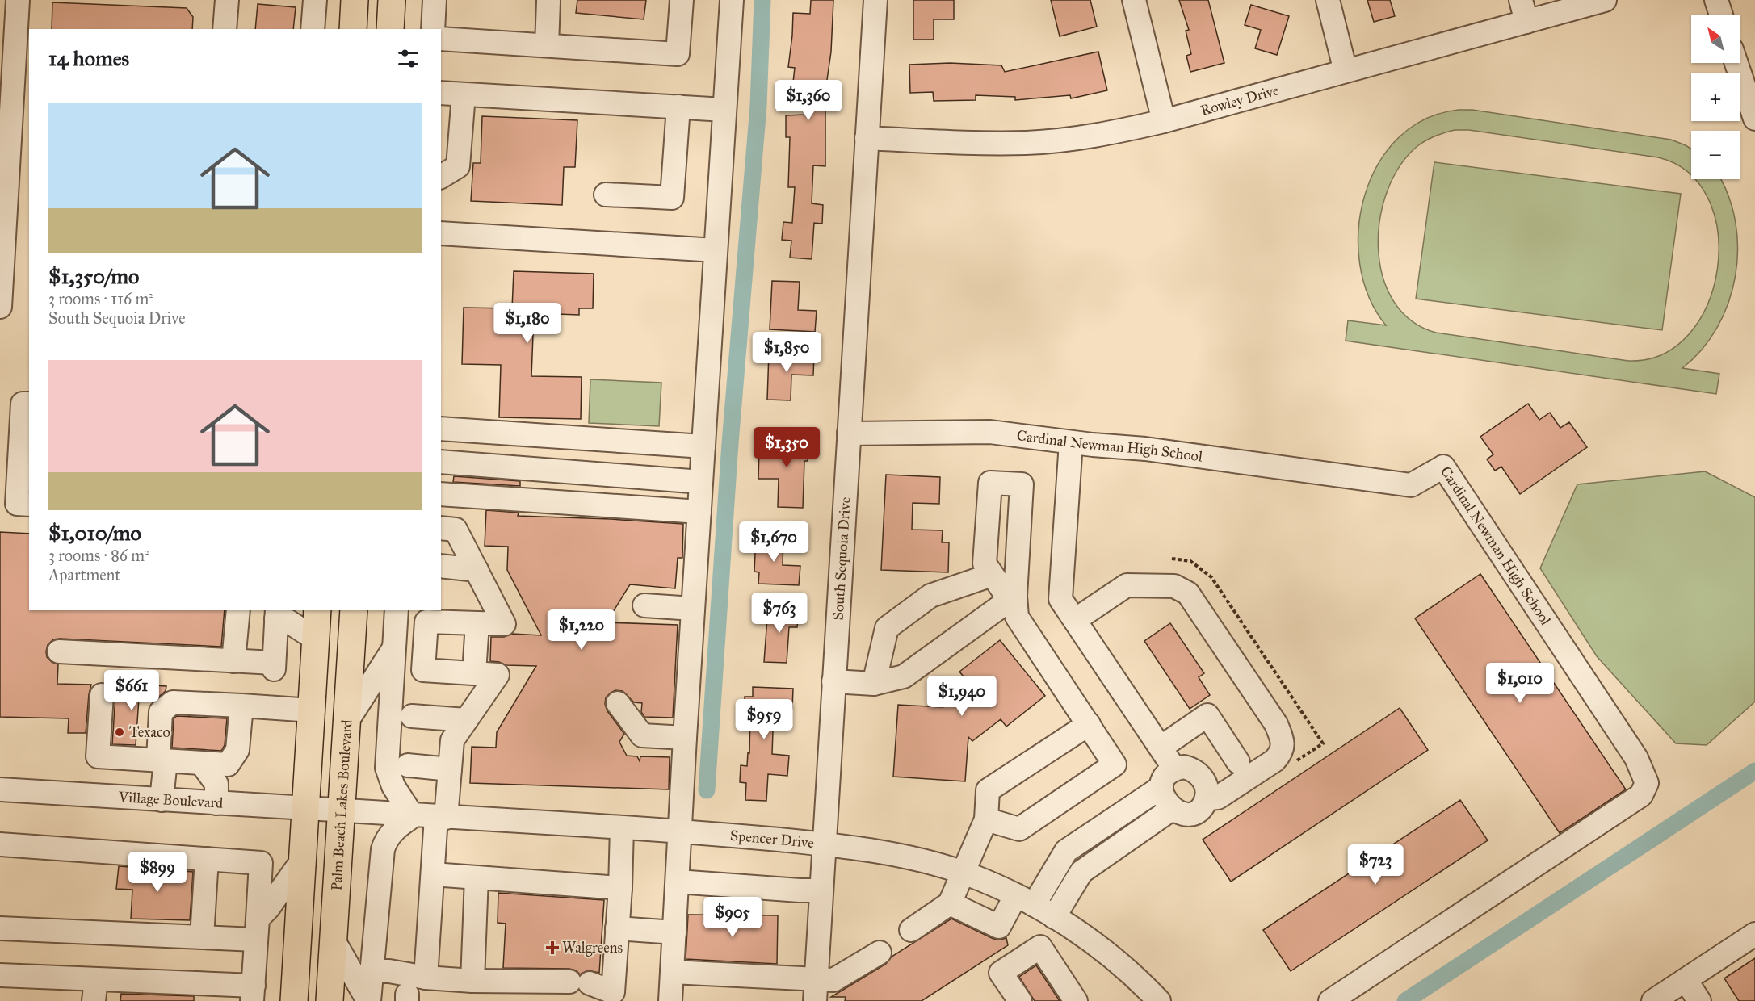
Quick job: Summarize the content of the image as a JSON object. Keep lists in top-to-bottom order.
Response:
{
  "streets": {
    "main road": ["Palm Beach Lakes Boulevard"],
    "street": [
      "Rowley Drive",
      "Cardinal Newman High School",
      "South Sequoia Drive",
      "Village Boulevard",
      "Spencer Drive"
    ]
  },
  "crossings": [
    ["Rowley Drive", "South Sequoia Drive"],
    ["Cardinal Newman High School", "South Sequoia Drive"],
    ["South Sequoia Drive", "Spencer Drive"],
    ["Village Boulevard", "Palm Beach Lakes Boulevard"],
    ["Village Boulevard", "Spencer Drive"],
    ["Palm Beach Lakes Boulevard", "Spencer Drive"]
  ],
  "places": {
    "other": ["Texaco"],
    "health": ["Walgreens"]
  },
  "north": "top left",
  "page": {
    "map_buttons": ["+", "−"],
    "heading": "14 homes",
    "price": [
      "$1,360",
      "$1,180",
      "$1,850",
      "$1,350",
      "$1,670",
      "$763",
      "$1,220",
      "$1,010",
      "$661",
      "$1,940",
      "$959",
      "$723",
      "$899",
      "$905"
    ],
    "list": [
      {
        "name": "$1,350/mo",
        "note": "3 rooms · 116 m² · South Sequoia Drive"
      },
      {
        "name": "$1,010/mo",
        "note": "3 rooms · 86 m² · Apartment"
      }
    ]
  }
}
